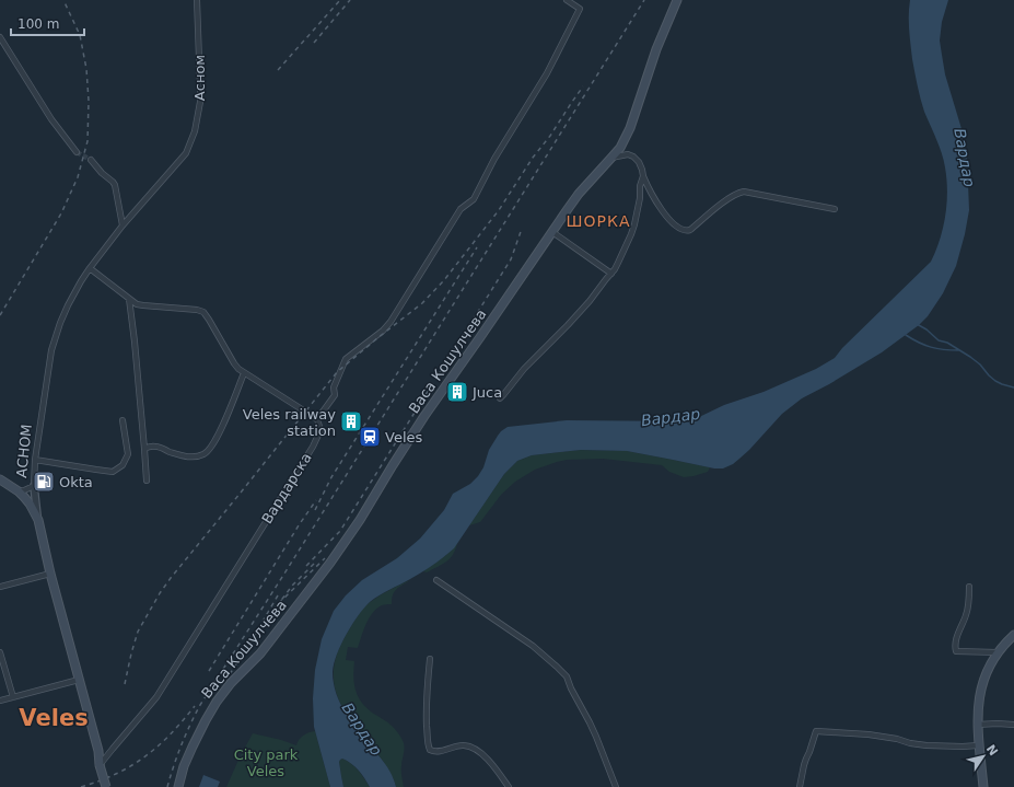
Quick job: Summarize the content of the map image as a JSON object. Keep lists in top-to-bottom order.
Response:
{
  "streets": {
    "main road": ["Васа Кошулчева", "АСНОМ"],
    "street": ["Асном", "Вардарска"]
  },
  "crossings": [
    ["Асном", "АСНОМ"],
    ["АСНОМ", "Вардарска"]
  ],
  "districts": ["ШОРКА", "Veles"],
  "water": ["Вардар"],
  "parks": ["City park Veles"],
  "places": {
    "building": ["Juca", "Veles railway station"],
    "station": ["Veles"],
    "fuel station": ["Okta"]
  },
  "scale_bar": "100 m",
  "north": "top right"
}
